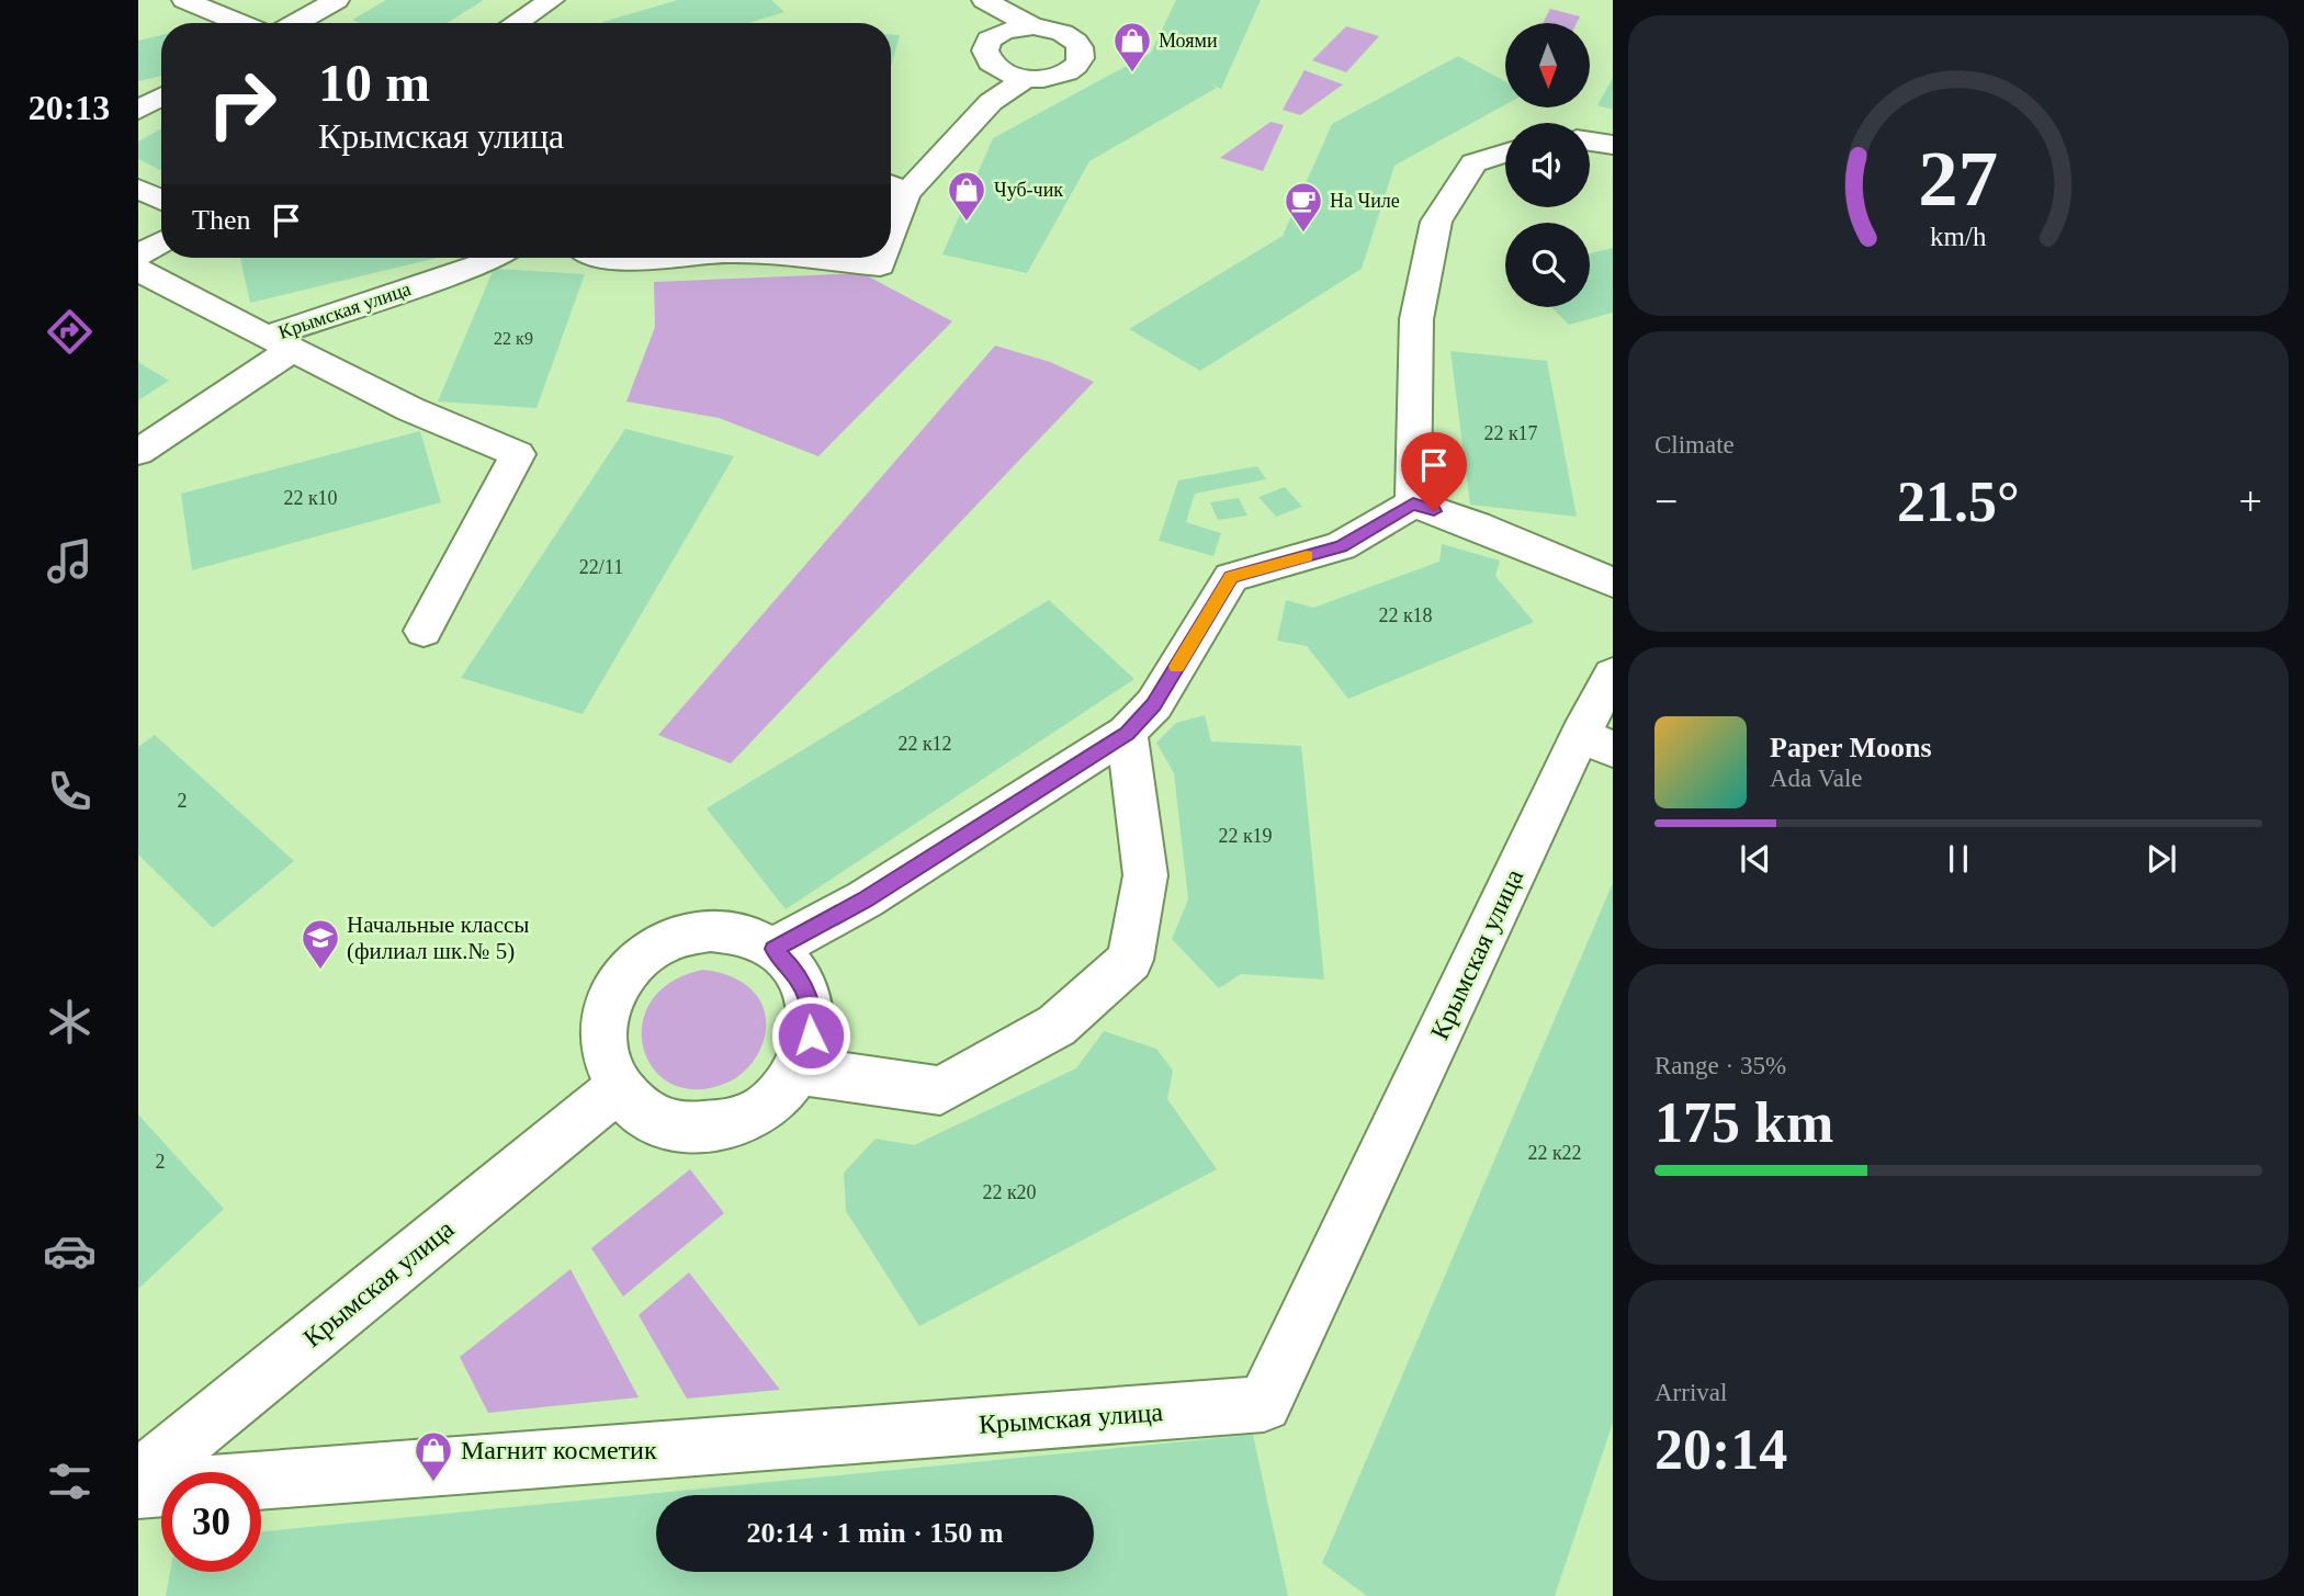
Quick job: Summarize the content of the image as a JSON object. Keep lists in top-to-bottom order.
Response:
{
  "streets": {
    "street": ["Крымская улица"]
  },
  "places": {
    "shop": ["Моями", "Чуб-чик", "Магнит косметик"],
    "cafe": ["На Чиле"],
    "school or university": ["Начальные классы (филиал шк.№ 5)"]
  },
  "house_numbers": [
    "22 к9",
    "22 к17",
    "22 к10",
    "22/11",
    "22 к18",
    "22 к12",
    "2",
    "22 к19",
    "22 к22",
    "2",
    "22 к20"
  ],
  "north": "bottom",
  "page": {
    "tabs": "20:13",
    "turn": ["10 m", "Крымская улица"],
    "then": "Then",
    "tile": [
      "Climate",
      ["Range · 35%", "175 km"],
      ["Arrival", "20:14"]
    ],
    "heat": ["−", "21.5°", "+"],
    "song": ["Paper Moons", "Ada Vale"],
    "limit": "30",
    "trip": "20:14 · 1 min · 150 m",
    "gauge": ["27", "km/h"]
  }
}
